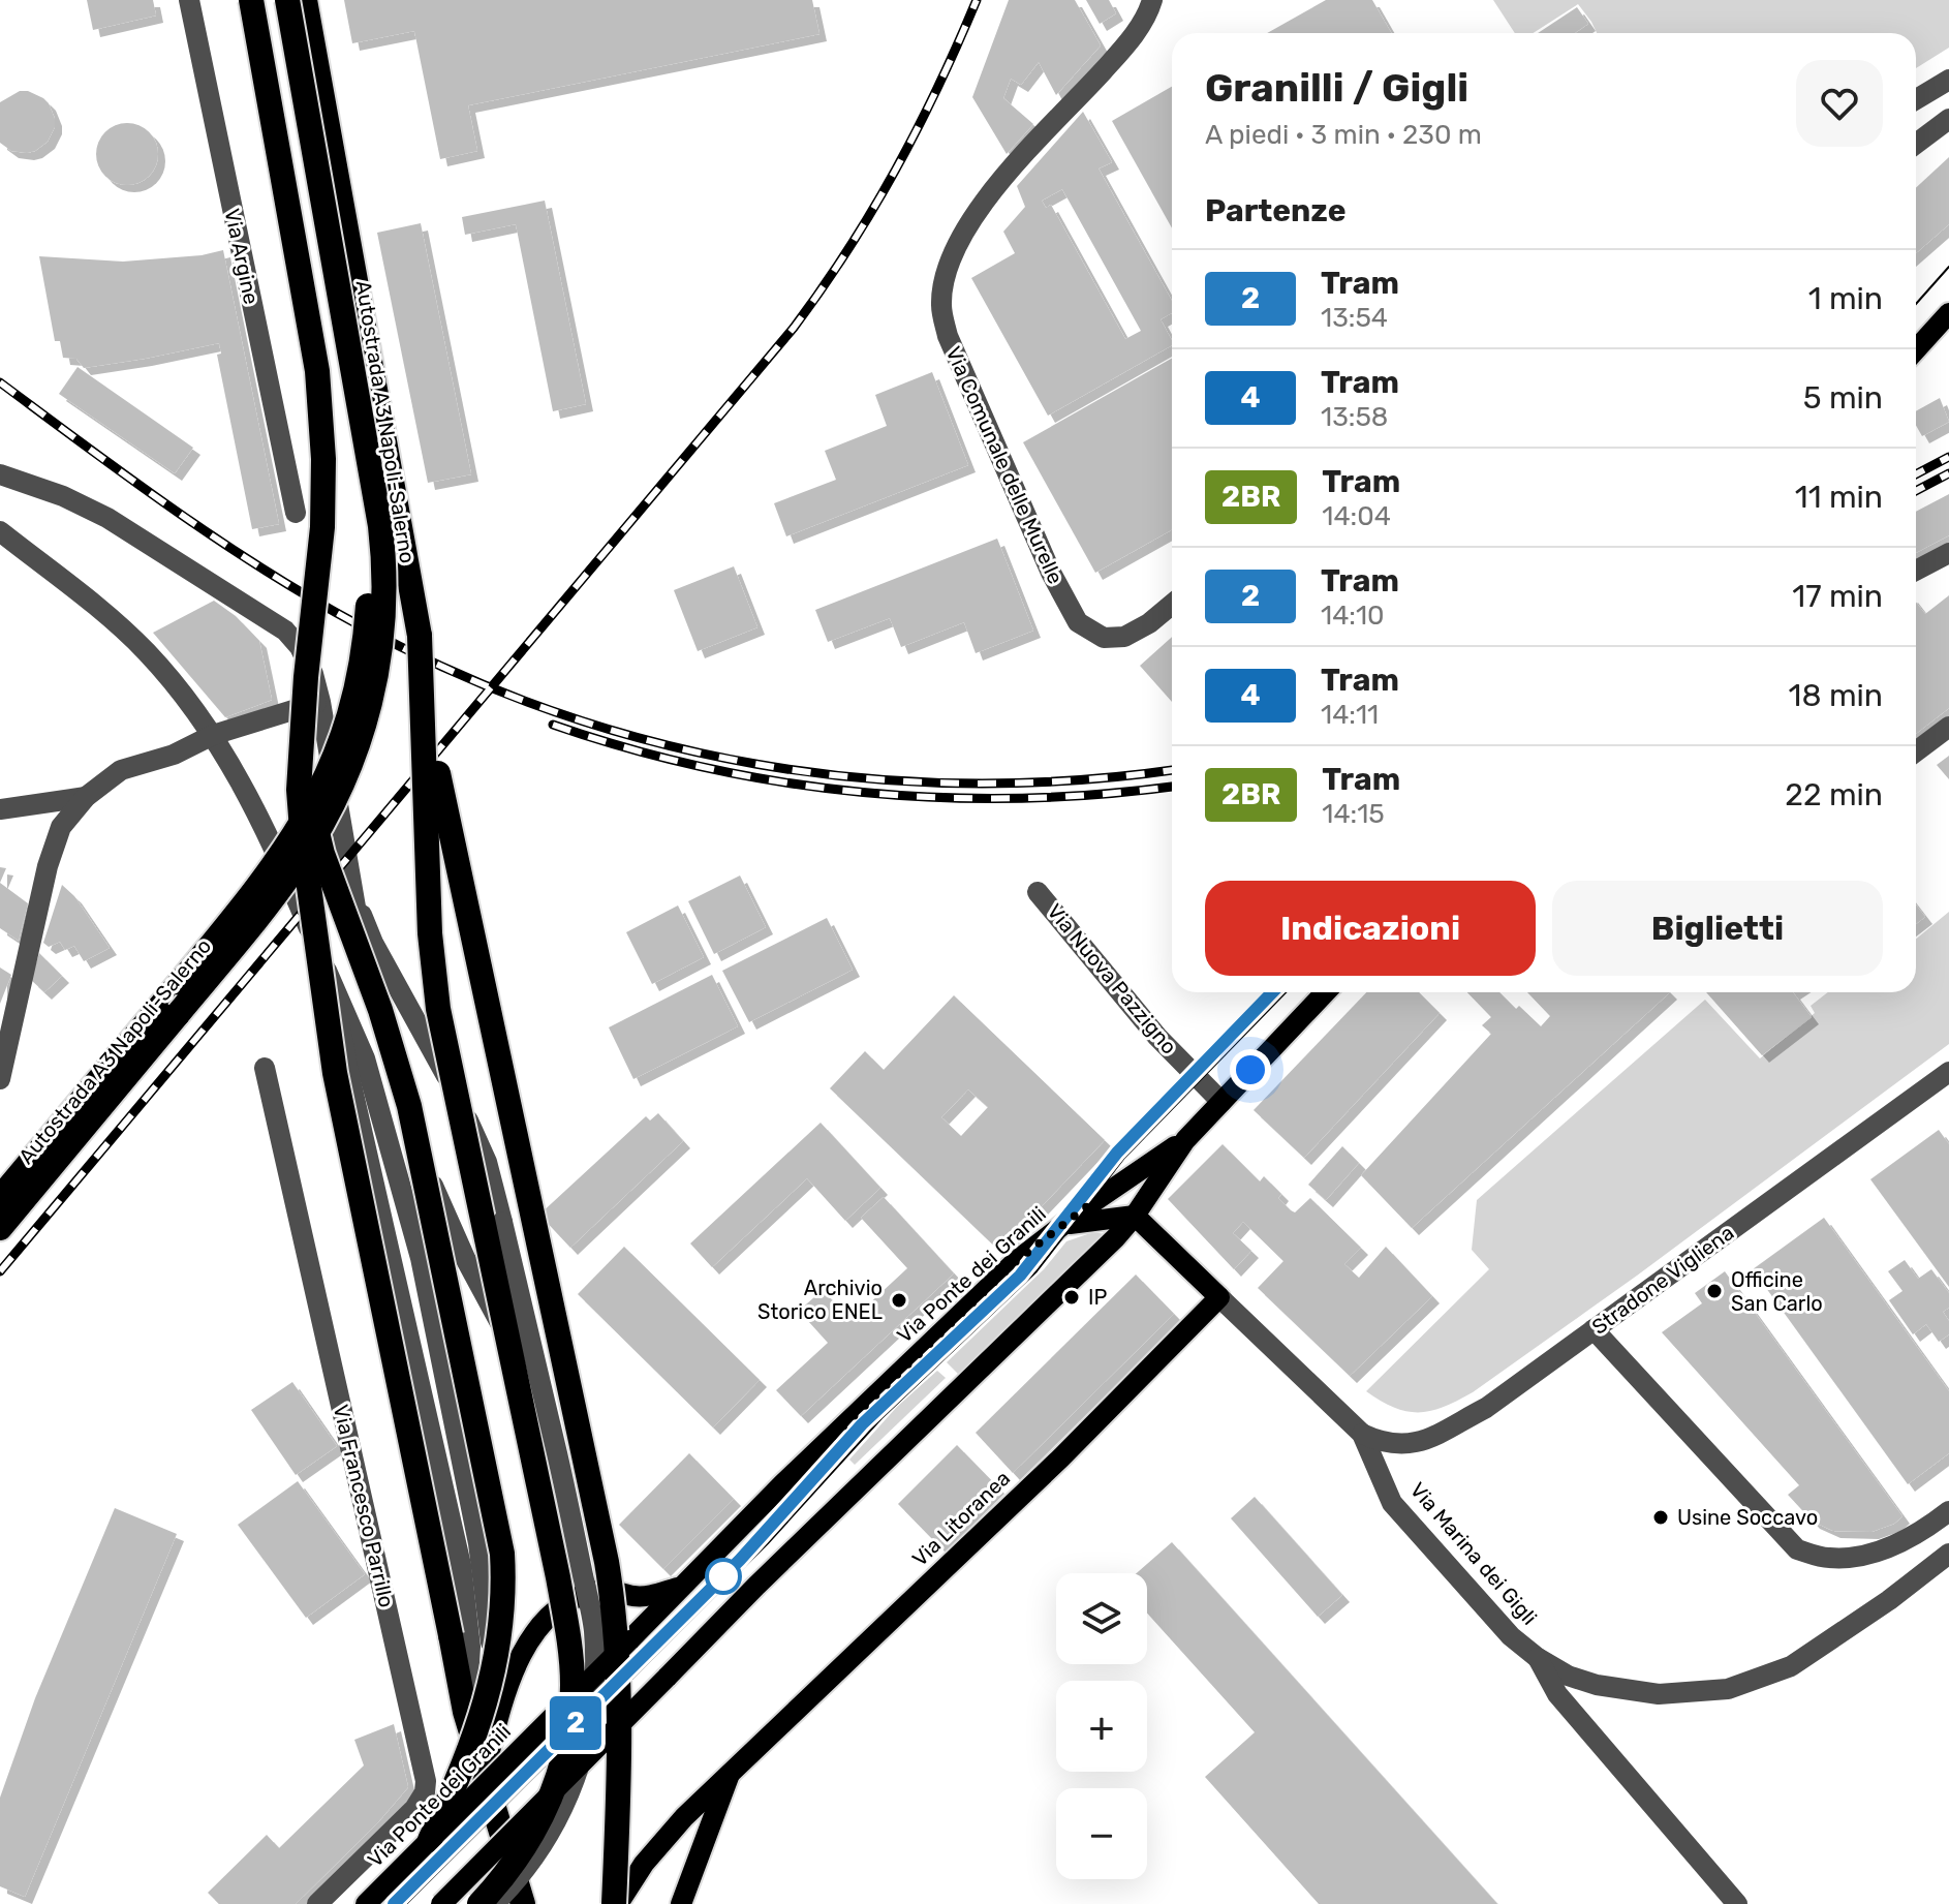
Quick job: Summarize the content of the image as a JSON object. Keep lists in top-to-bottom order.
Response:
{
  "streets": {
    "highway": ["Autostrada A3 Napoli-Salerno"],
    "main road": ["Via Ponte dei Granili", "Via Litoranea", "Via Marina dei Gigli"],
    "street": [
      "Via Argine",
      "Via Comunale delle Murelle",
      "Via Nuova Pazzigno",
      "Stradone Vigliena",
      "Via Francesco Parrillo"
    ]
  },
  "crossings": [
    ["Stradone Vigliena", "Via Marina dei Gigli"],
    ["Via Litoranea", "Via Marina dei Gigli"]
  ],
  "places": [
    "Officine San Carlo",
    "IP",
    "Archivio Storico ENEL",
    "Usine Soccavo"
  ],
  "lines": ["tram line 2"],
  "page": {
    "on_map": "2",
    "heading": [
      ["Granilli / Gigli", "A piedi · 3 min · 230 m"],
      "Partenze"
    ],
    "list": [
      {
        "mark": "2",
        "name": "Tram",
        "note": "13:54",
        "value": "1 min"
      },
      {
        "mark": "4",
        "name": "Tram",
        "note": "13:58",
        "value": "5 min"
      },
      {
        "mark": "2BR",
        "name": "Tram",
        "note": "14:04",
        "value": "11 min"
      },
      {
        "mark": "2",
        "name": "Tram",
        "note": "14:10",
        "value": "17 min"
      },
      {
        "mark": "4",
        "name": "Tram",
        "note": "14:11",
        "value": "18 min"
      },
      {
        "mark": "2BR",
        "name": "Tram",
        "note": "14:15",
        "value": "22 min"
      }
    ],
    "buttons": ["Indicazioni", "Biglietti"],
    "map_buttons": ["+", "−"]
  }
}
